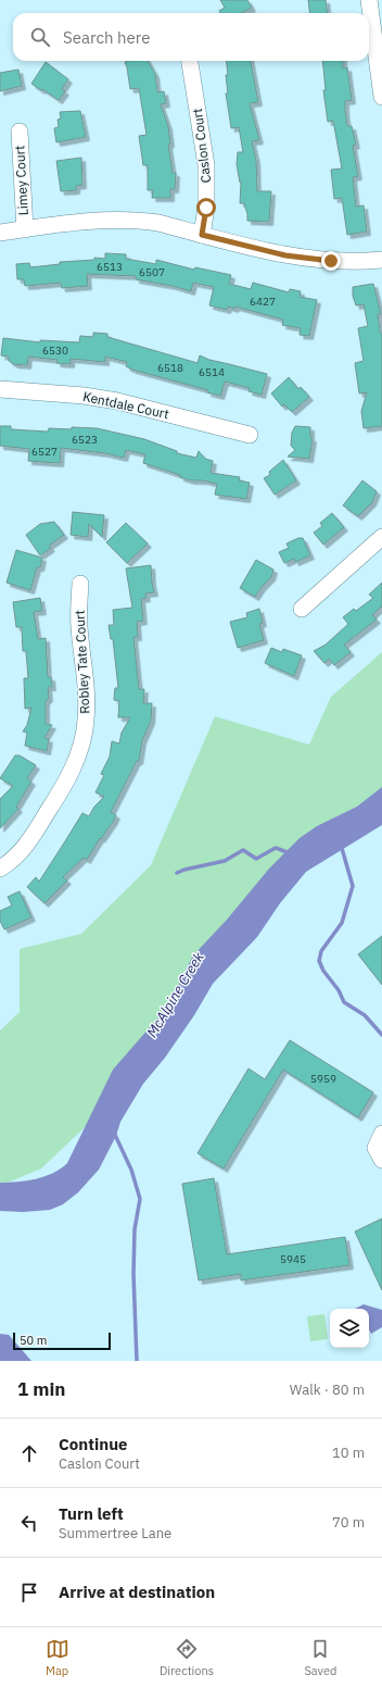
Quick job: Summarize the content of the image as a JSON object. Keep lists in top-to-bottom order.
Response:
{
  "streets": {
    "street": [
      "Caslon Court",
      "Limey Court",
      "Kentdale Court",
      "Robley Tate Court"
    ]
  },
  "water": ["McAlpine Creek"],
  "house_numbers": [
    "6513",
    "6507",
    "6427",
    "6530",
    "6518",
    "6514",
    "6523",
    "6527",
    "5959",
    "5945"
  ],
  "scale_bar": "50 m",
  "page": {
    "search": "Search here",
    "scale": "50 m",
    "heading": ["1 min", "Walk · 80 m"],
    "list": [
      ["Continue", "Caslon Court", "10 m"],
      ["Turn left", "Summertree Lane", "70 m"],
      "Arrive at destination"
    ],
    "nav": ["Map", "Directions", "Saved"]
  }
}
